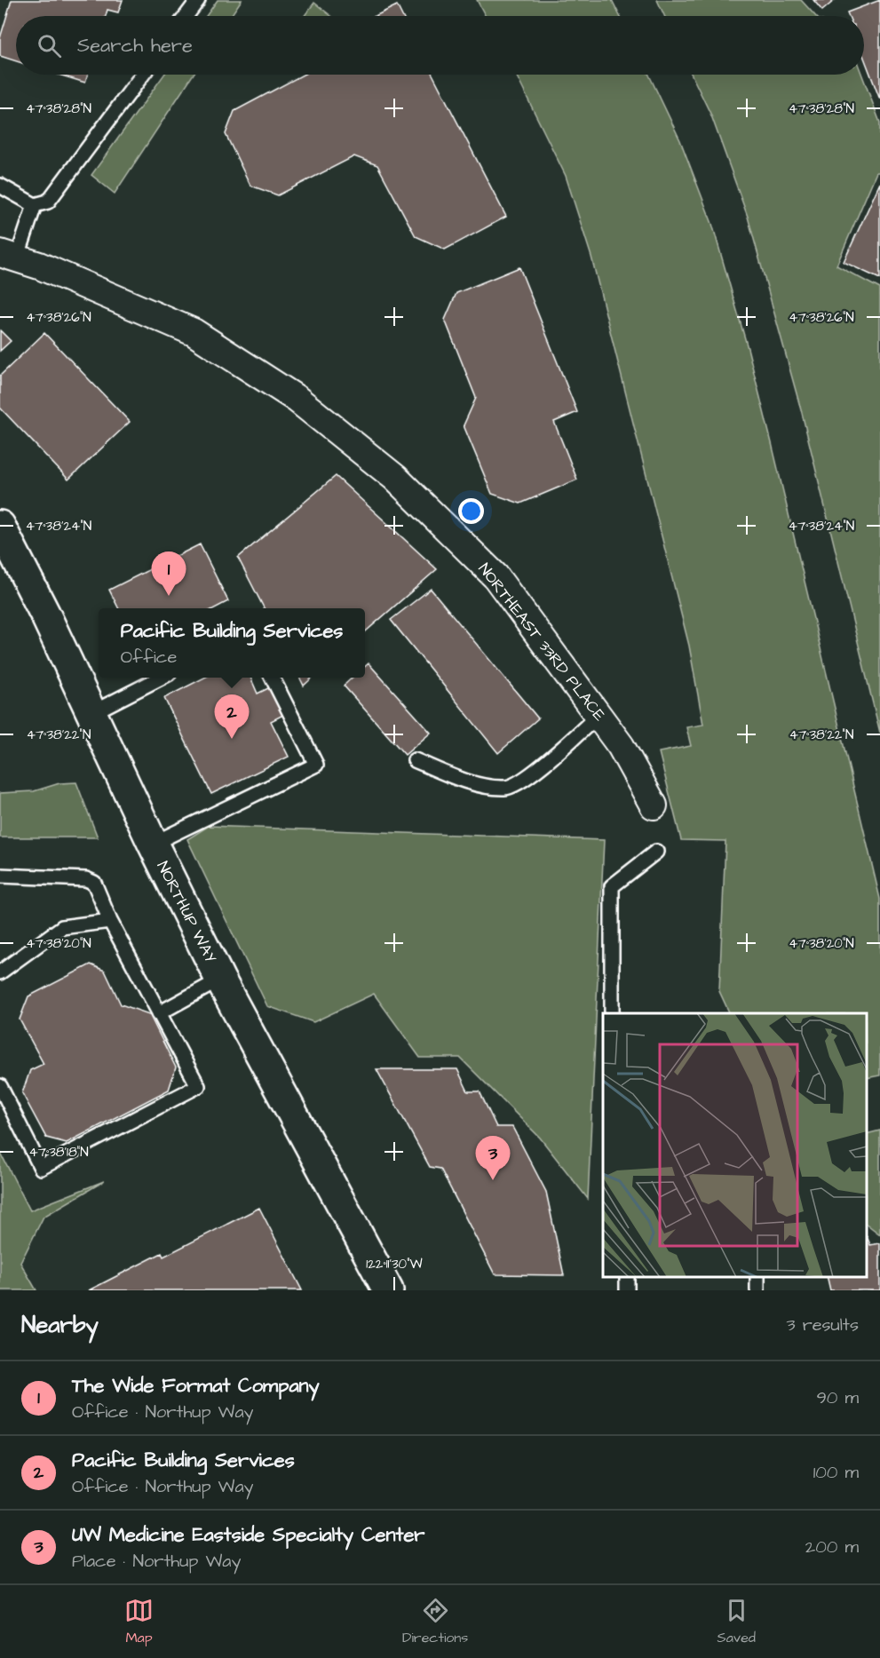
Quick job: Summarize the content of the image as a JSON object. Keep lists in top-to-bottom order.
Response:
{
  "streets": {
    "main road": ["NORTHUP WAY"],
    "street": ["NORTHEAST 33RD PLACE"]
  },
  "page": {
    "search": "Search here",
    "pins": ["1", "2", "3"],
    "popup": ["Pacific Building Services", "Office"],
    "heading": ["Nearby", "3 results"],
    "list": [
      {
        "mark": "1",
        "name": "The Wide Format Company",
        "note": "Office · Northup Way",
        "value": "90 m"
      },
      {
        "mark": "2",
        "name": "Pacific Building Services",
        "note": "Office · Northup Way",
        "value": "100 m"
      },
      {
        "mark": "3",
        "name": "UW Medicine Eastside Specialty Center",
        "note": "Place · Northup Way",
        "value": "200 m"
      }
    ],
    "nav": ["Map", "Directions", "Saved"]
  },
  "coordinates": [
    "47°38'28\"N",
    "47°38'26\"N",
    "47°38'24\"N",
    "47°38'22\"N",
    "47°38'20\"N",
    "47°38'18\"N",
    "122°11'30\"W"
  ]
}
